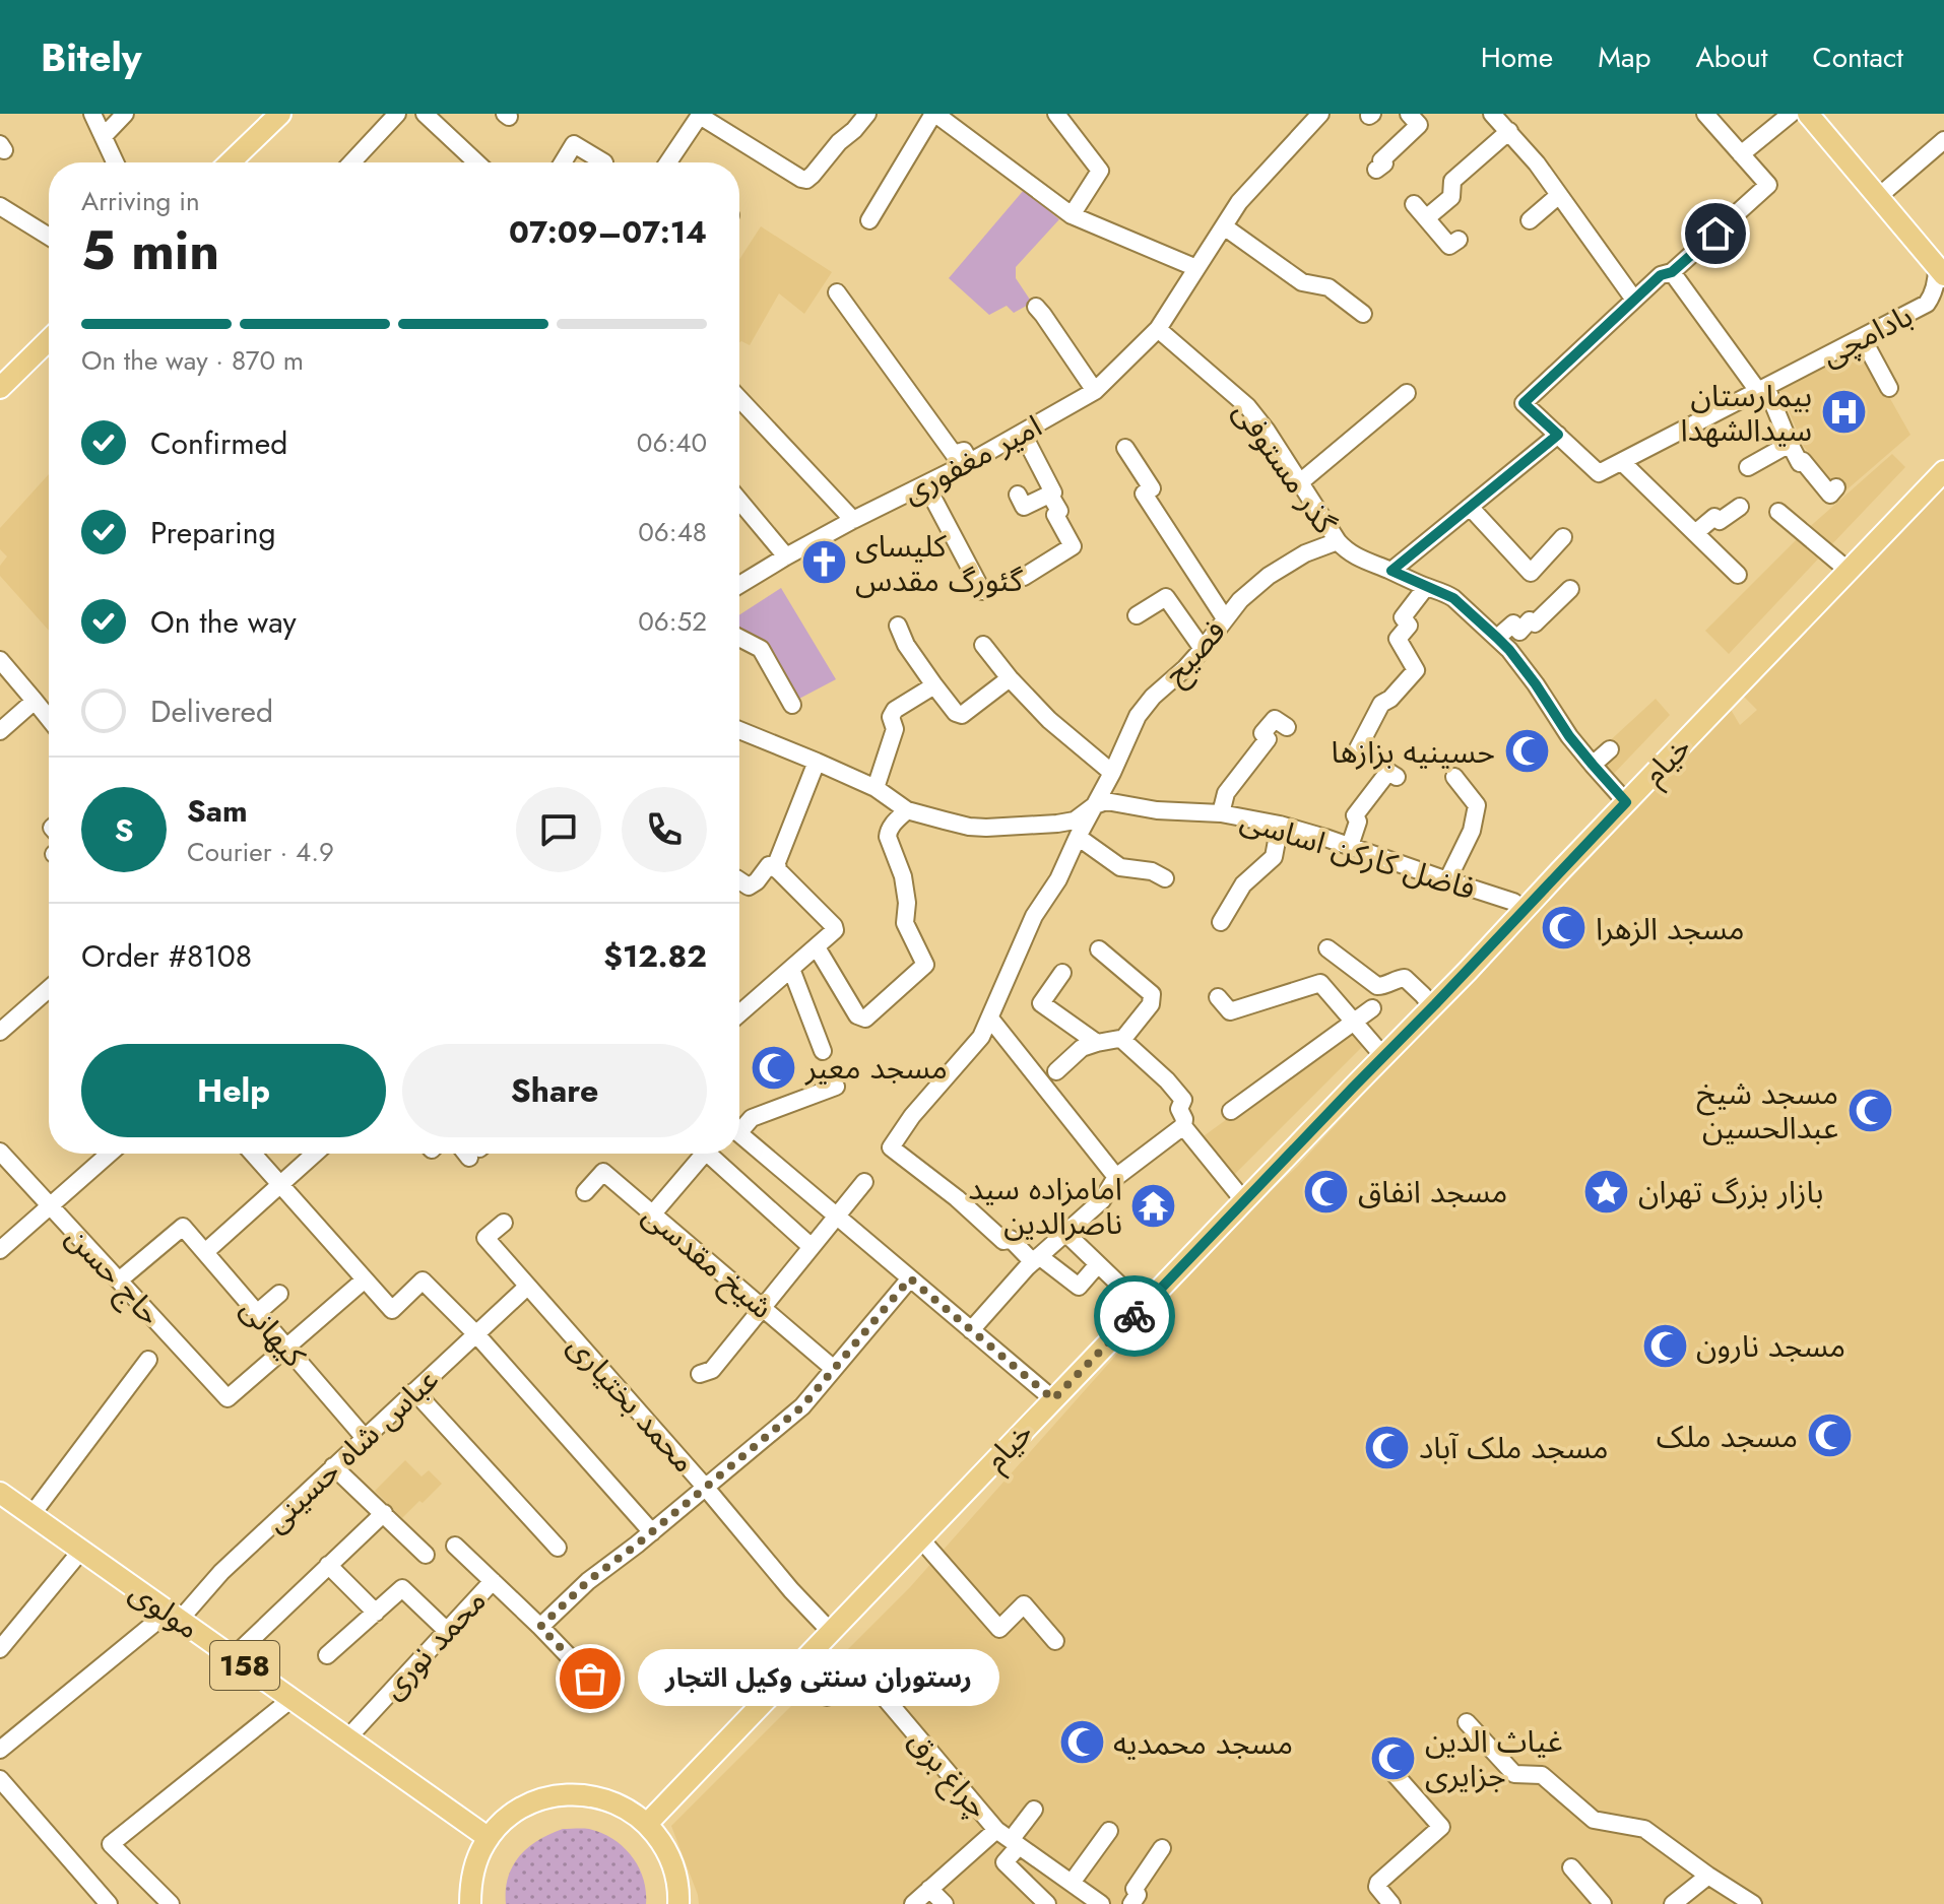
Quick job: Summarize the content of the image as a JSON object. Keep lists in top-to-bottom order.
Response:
{
  "streets": {
    "main road": ["خیام", "مولوی", "158"],
    "street": [
      "بادامچی",
      "امیر مغفوری",
      "گذر مستوفی",
      "فصیح",
      "فاضل کارکن اساسی",
      "شیخ مقدسی",
      "حاج حسن",
      "کیهانی",
      "محمد بختیاری",
      "عباس شاه حسینی",
      "محمد نوری",
      "چراغ برق"
    ]
  },
  "crossings": [
    ["امیر مغفوری", "گذر مستوفی"],
    ["گذر مستوفی", "فصیح"],
    ["فصیح", "فاضل کارکن اساسی"],
    ["خیام", "فاضل کارکن اساسی"],
    ["خیام", "محمد بختیاری"],
    ["حاج حسن", "کیهانی"],
    ["کیهانی", "عباس شاه حسینی"],
    ["محمد بختیاری", "عباس شاه حسینی"],
    ["عباس شاه حسینی", "مولوی"],
    ["مولوی", "محمد نوری"]
  ],
  "places": {
    "hospital": ["بیمارستان سیدالشهدا"],
    "church": ["کلیسای گئورگ مقدس"],
    "mosque": [
      "حسینیه بزازها",
      "مسجد الزهرا",
      "مسجد معیر",
      "مسجد شیخ عبدالحسین",
      "مسجد انفاق",
      "مسجد نارون",
      "مسجد ملک",
      "مسجد ملک آباد",
      "مسجد محمدیه",
      "غیاث الدین جزایری"
    ],
    "place": ["بازار بزرگ تهران"],
    "temple": ["امامزاده سید ناصرالدین"],
    "other": ["رستوران سنتی وکیل التجار"]
  },
  "page": {
    "header": "Bitely",
    "nav": [
      "Home",
      "Map",
      "About",
      "Contact"
    ],
    "heading": ["5 min", "Arriving in", "07:09–07:14"],
    "panel": [
      "Sam",
      "Courier · 4.9",
      "Order #8108",
      "$12.82"
    ],
    "bar": "On the way · 870 m",
    "list": [
      ["Confirmed", "06:40"],
      ["Preparing", "06:48"],
      ["On the way", "06:52"],
      "Delivered"
    ],
    "round": "S",
    "buttons": ["Help", "Share"],
    "bubble": "رستوران سنتی وکیل التجار"
  }
}
